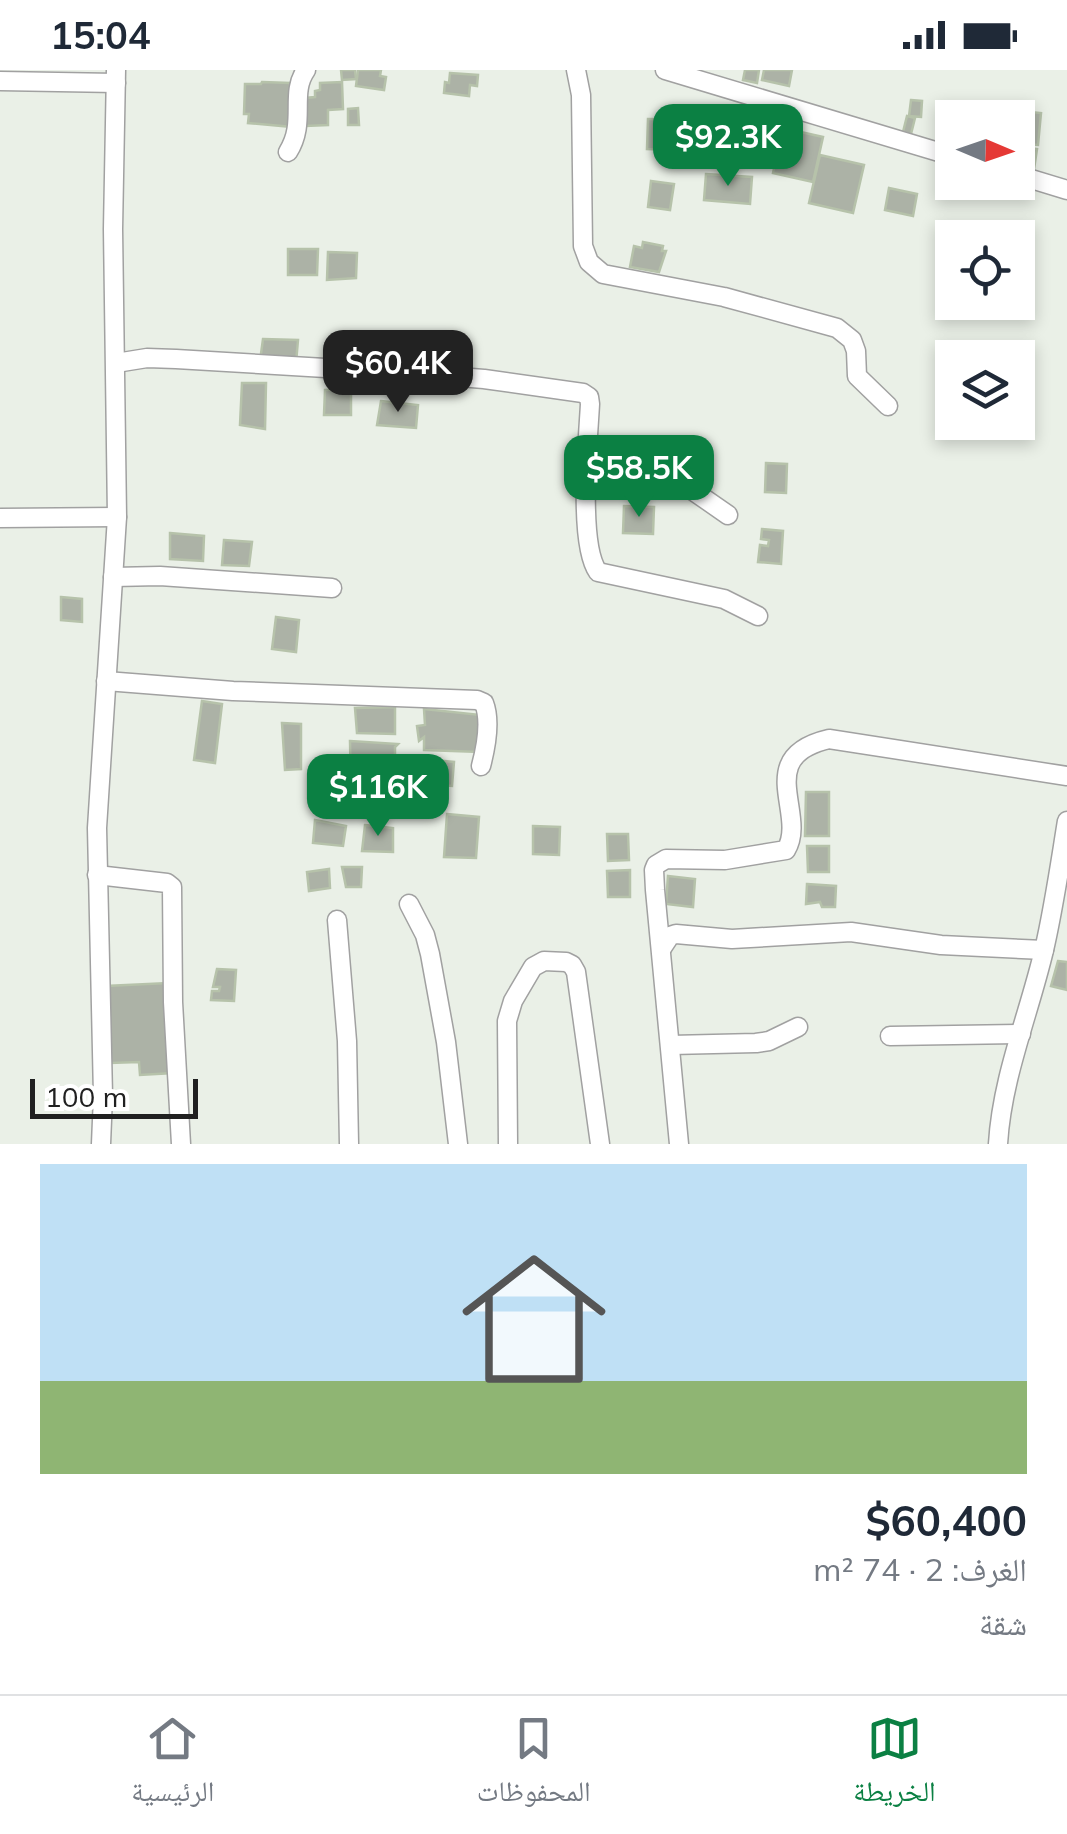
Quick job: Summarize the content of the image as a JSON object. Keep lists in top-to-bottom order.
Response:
{
  "scale_bar": "100 m",
  "north": "right",
  "page": {
    "status": "15:04",
    "price": [
      "$92.3K",
      "$60.4K",
      "$58.5K",
      "$116K"
    ],
    "scale": "100 m",
    "list": [
      {
        "name": "$60,400",
        "note": "الغرف: 2 · 74 m² · شقة"
      }
    ],
    "tabs": ["الخريطة", "المحفوظات", "الرئيسية"]
  }
}
